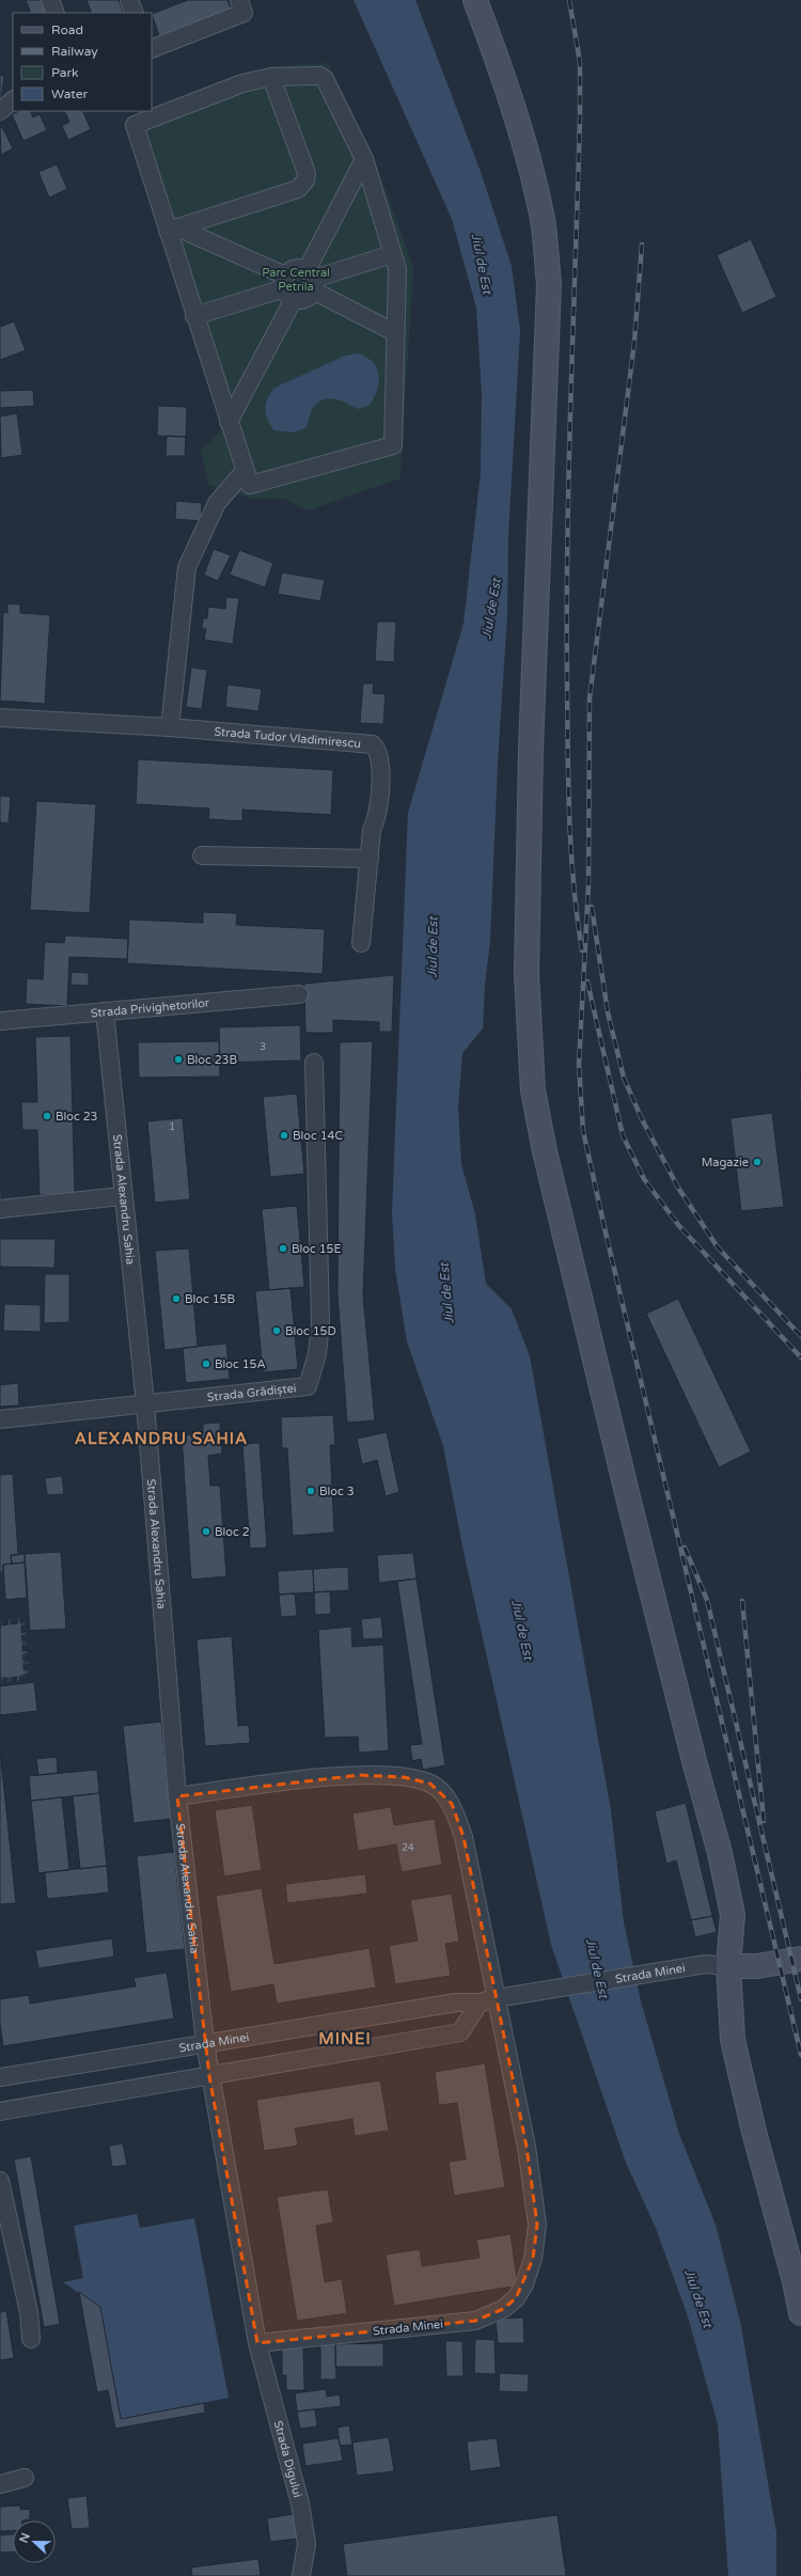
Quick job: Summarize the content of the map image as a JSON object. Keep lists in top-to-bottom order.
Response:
{
  "streets": {
    "street": [
      "Strada Tudor Vladimirescu",
      "Strada Privighetorilor",
      "Strada Alexandru Sahia",
      "Strada Grădiștei",
      "Strada Minei",
      "Strada Digului"
    ]
  },
  "crossings": [
    ["Strada Privighetorilor", "Strada Alexandru Sahia"],
    ["Strada Alexandru Sahia", "Strada Grădiștei"],
    ["Strada Alexandru Sahia", "Strada Minei"],
    ["Strada Minei", "Strada Digului"]
  ],
  "districts": ["ALEXANDRU SAHIA", "MINEI"],
  "water": ["Jiul de Est"],
  "parks": ["Parc Central Petrila"],
  "places": [
    "Bloc 23B",
    "Bloc 23",
    "Bloc 14C",
    "Magazie",
    "Bloc 15E",
    "Bloc 15B",
    "Bloc 15D",
    "Bloc 15A",
    "Bloc 3",
    "Bloc 2"
  ],
  "house_numbers": ["3", "1", "24"],
  "legend": [
    "Road",
    "Railway",
    "Park",
    "Water"
  ],
  "north": "left"
}
